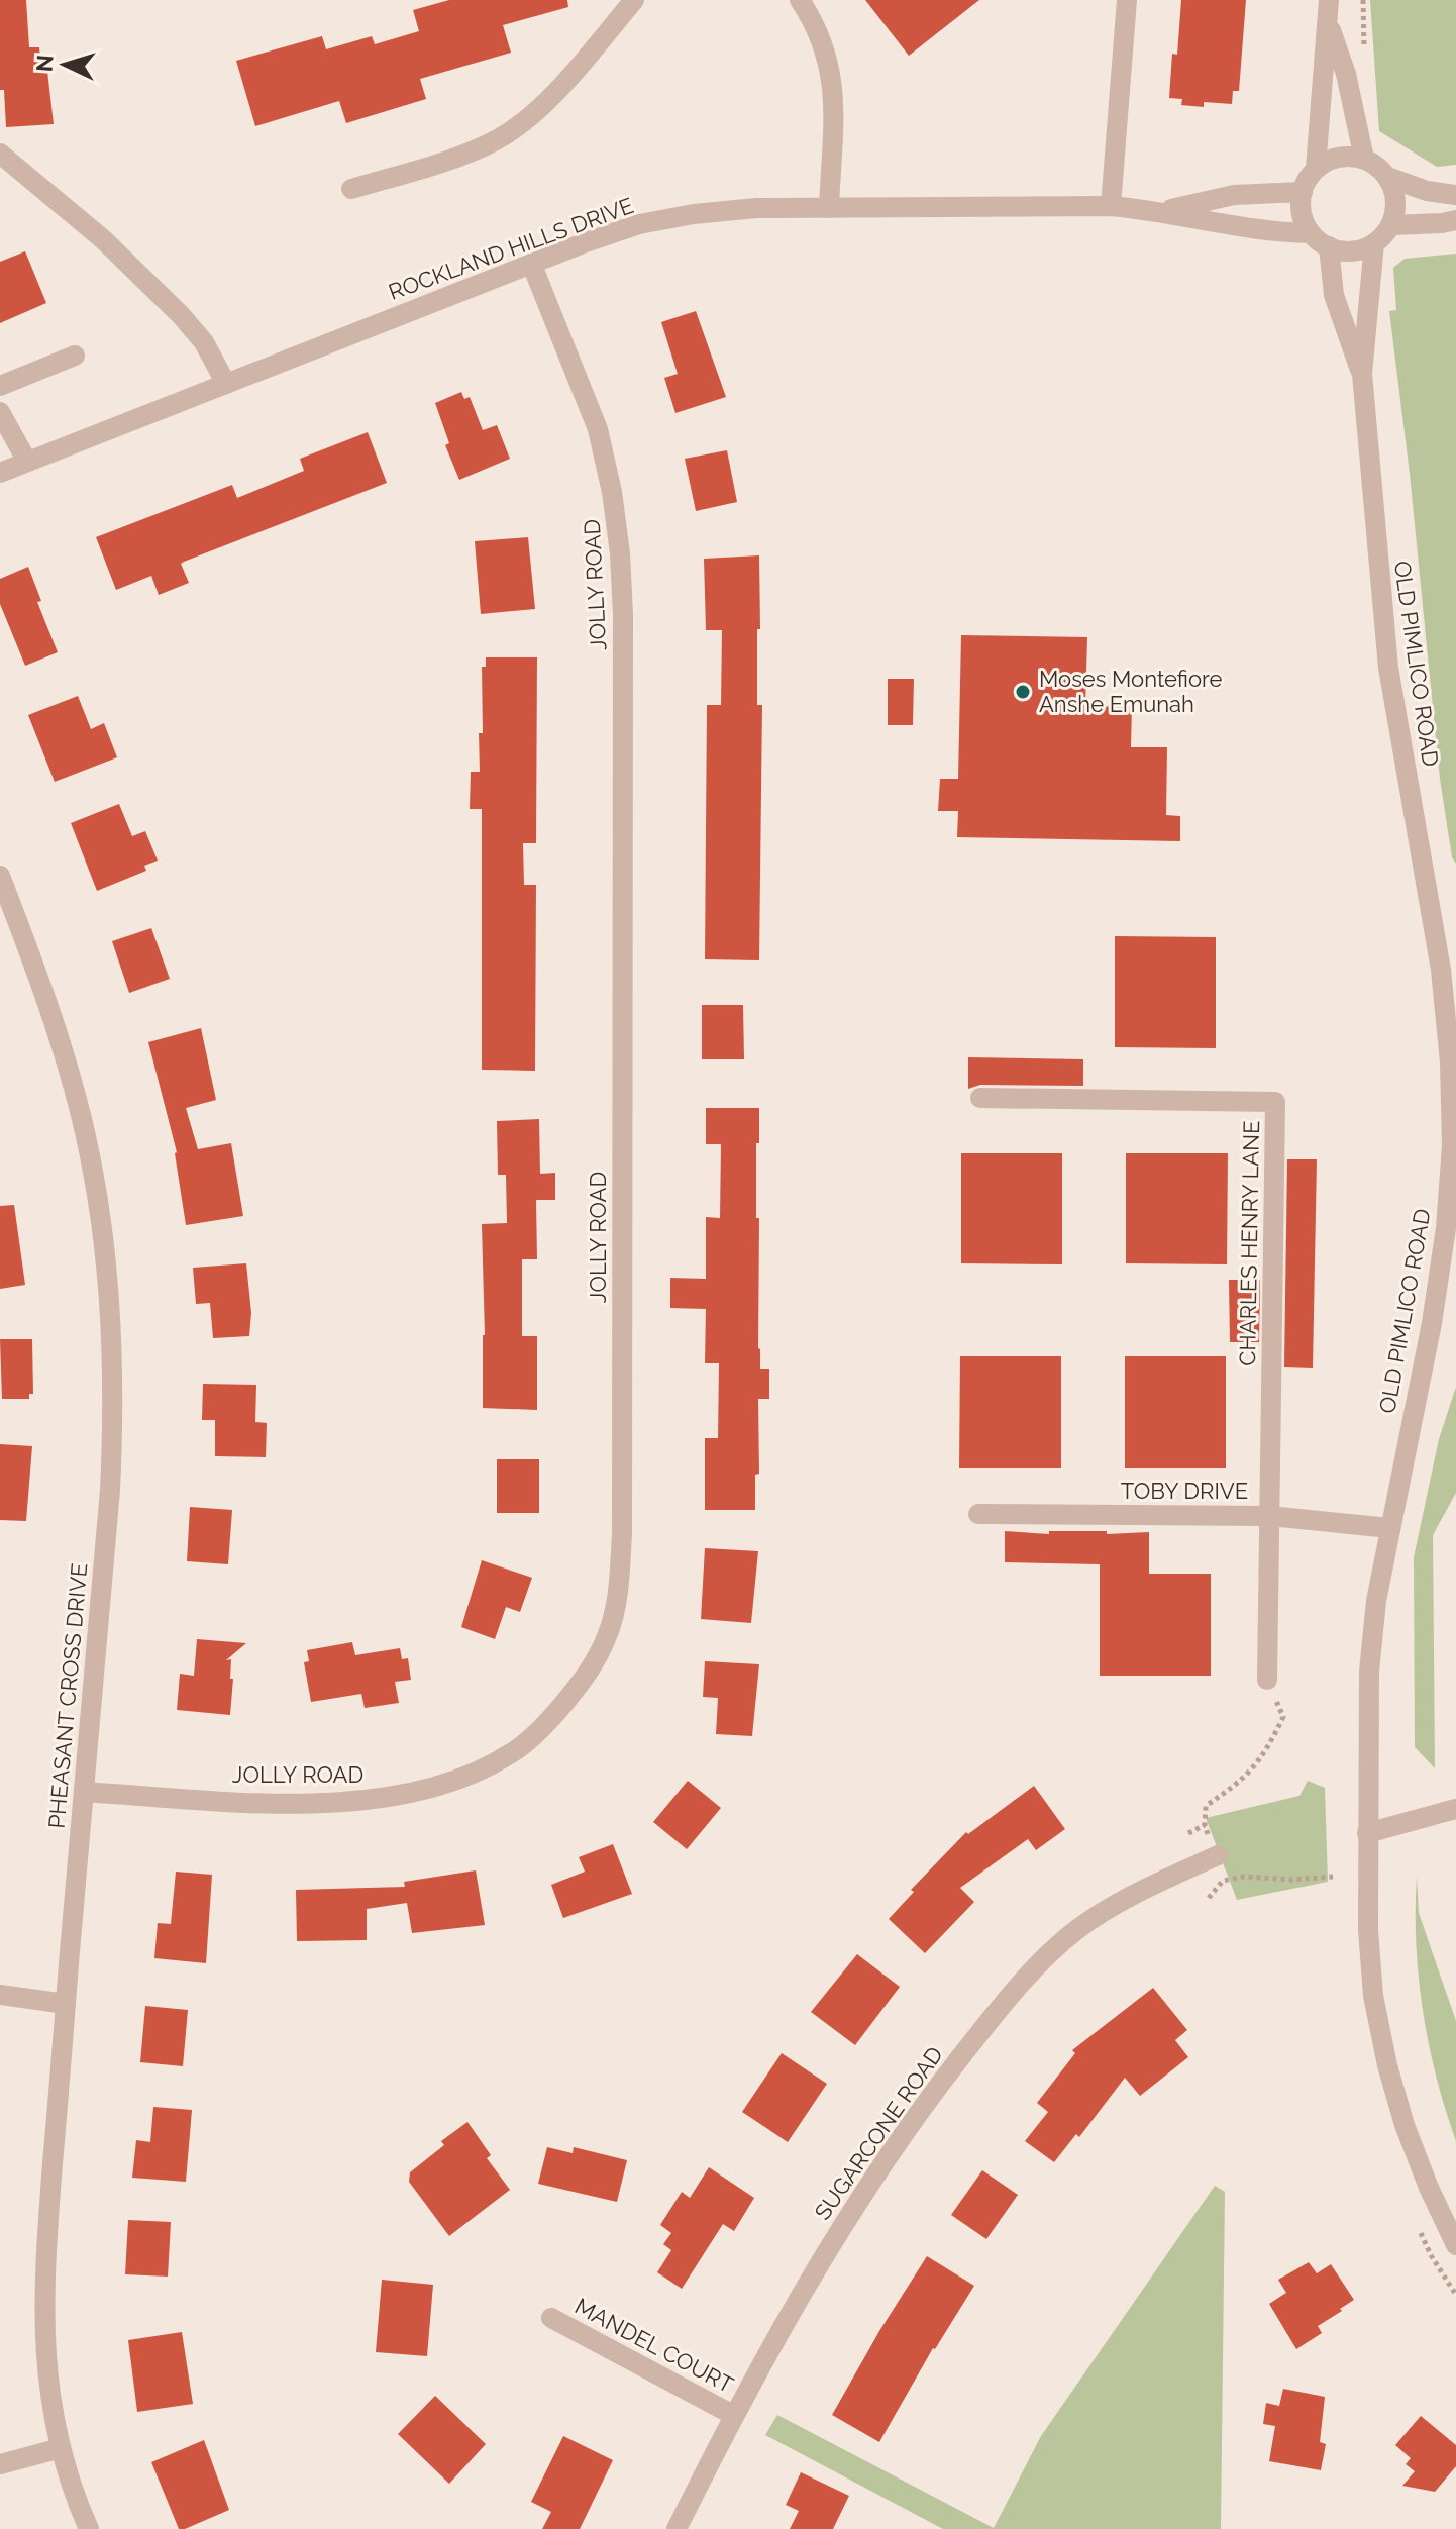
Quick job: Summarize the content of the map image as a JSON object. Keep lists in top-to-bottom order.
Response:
{
  "streets": {
    "street": [
      "ROCKLAND HILLS DRIVE",
      "JOLLY ROAD",
      "OLD PIMLICO ROAD",
      "CHARLES HENRY LANE",
      "TOBY DRIVE",
      "PHEASANT CROSS DRIVE",
      "SUGARCONE ROAD",
      "MANDEL COURT"
    ]
  },
  "crossings": [
    ["ROCKLAND HILLS DRIVE", "JOLLY ROAD"],
    ["ROCKLAND HILLS DRIVE", "OLD PIMLICO ROAD"],
    ["JOLLY ROAD", "PHEASANT CROSS DRIVE"],
    ["OLD PIMLICO ROAD", "TOBY DRIVE"],
    ["CHARLES HENRY LANE", "TOBY DRIVE"],
    ["SUGARCONE ROAD", "MANDEL COURT"]
  ],
  "places": ["Moses Montefiore Anshe Emunah"],
  "north": "left"
}
